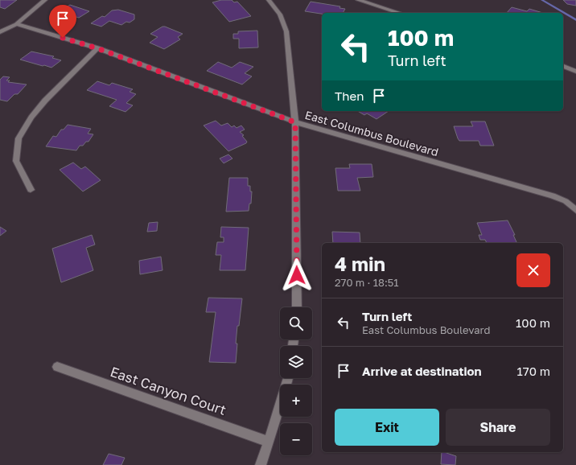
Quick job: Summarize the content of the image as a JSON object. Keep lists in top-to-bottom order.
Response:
{
  "streets": {
    "street": ["East Columbus Boulevard", "East Canyon Court"]
  },
  "page": {
    "turn": ["100 m", "Turn left"],
    "then": "Then",
    "heading": ["4 min", "270 m · 18:51"],
    "list": [
      {
        "name": "Turn left",
        "note": "East Columbus Boulevard",
        "value": "100 m"
      },
      {
        "name": "Arrive at destination",
        "value": "170 m"
      }
    ],
    "map_buttons": ["+", "−"],
    "buttons": ["Exit", "Share"]
  }
}
